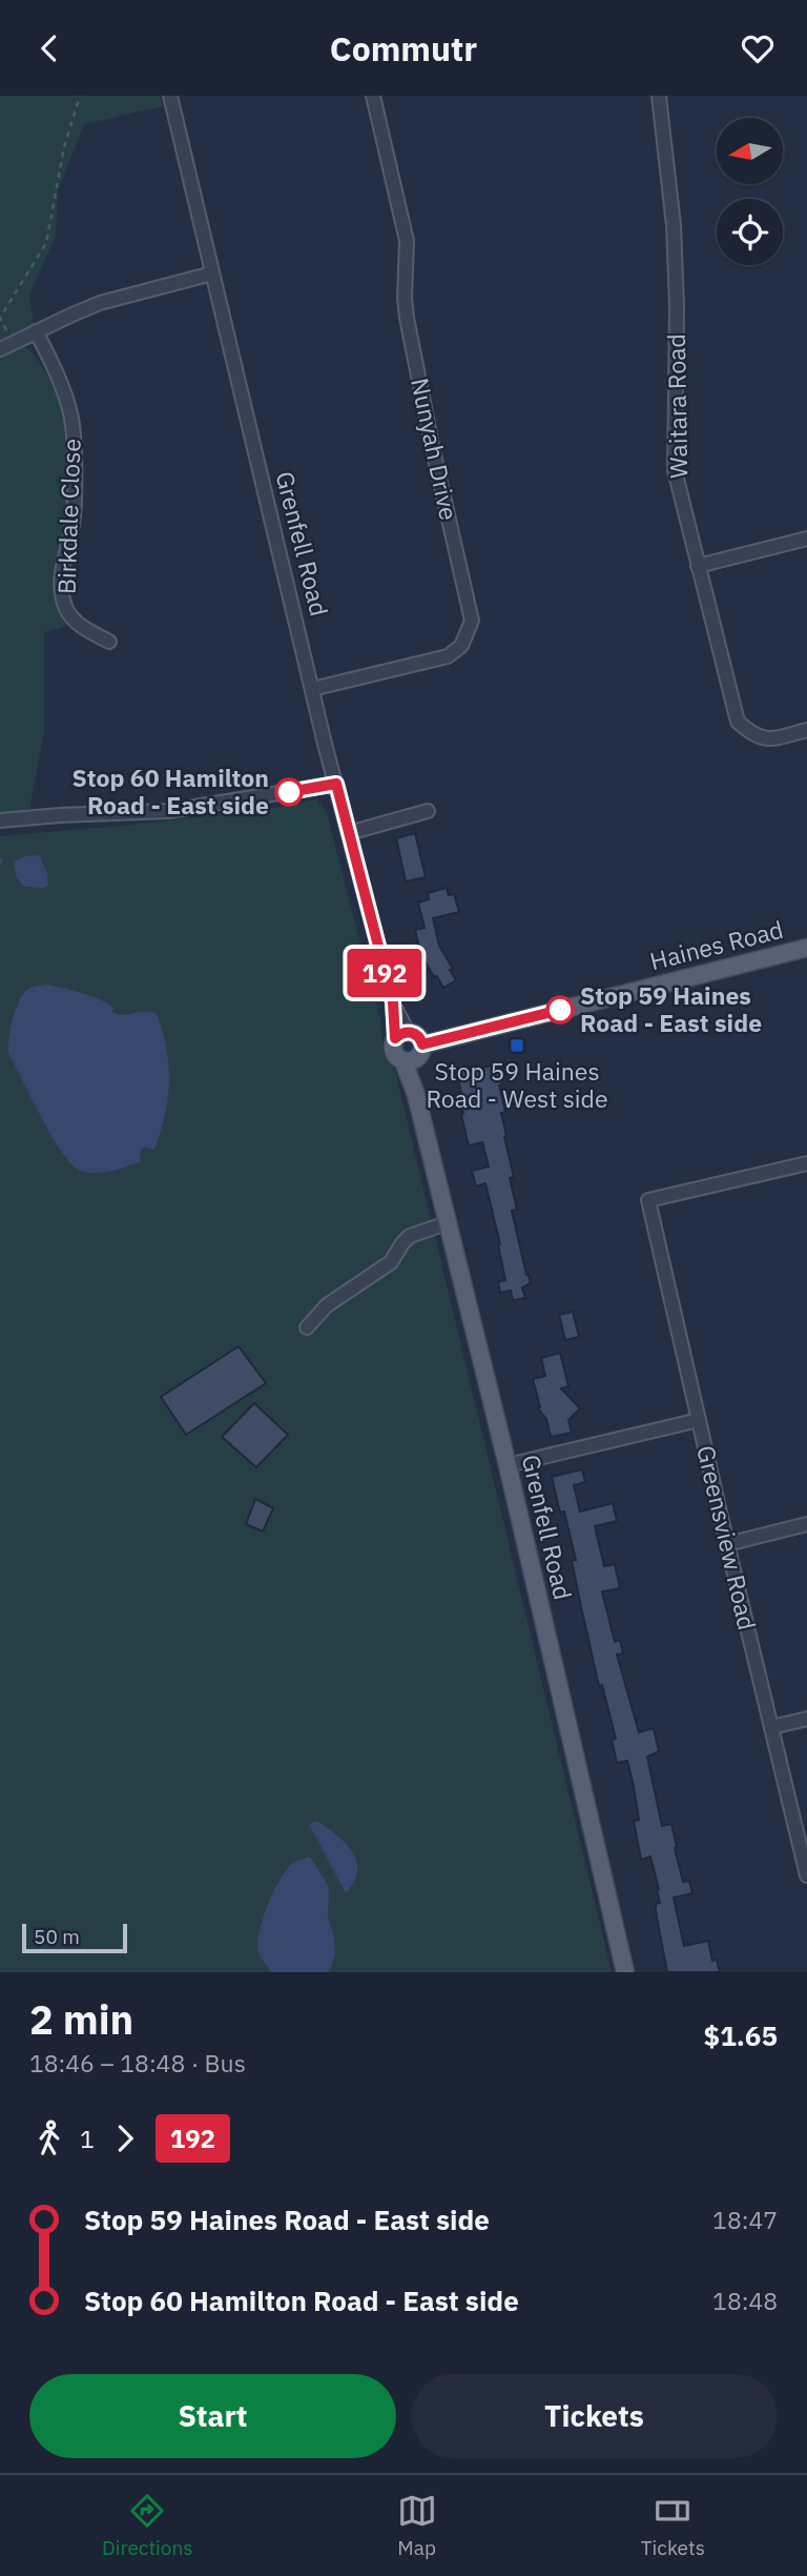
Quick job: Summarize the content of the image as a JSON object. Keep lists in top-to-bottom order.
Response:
{
  "streets": {
    "main road": ["Grenfell Road", "Haines Road"],
    "street": [
      "Waitara Road",
      "Nunyah Drive",
      "Birkdale Close",
      "Greensview Road"
    ]
  },
  "crossings": [
    ["Nunyah Drive", "Grenfell Road"],
    ["Grenfell Road", "Haines Road"]
  ],
  "places": {
    "other": ["Stop 60 Hamilton Road - East side", "Stop 59 Haines Road - East side"],
    "transit": ["Stop 59 Haines Road - West side"]
  },
  "lines": ["bus line 192"],
  "scale_bar": "50 m",
  "north": "left",
  "page": {
    "header": "Commutr",
    "on_map": "192",
    "scale": "50 m",
    "heading": ["2 min", "18:46 – 18:48 · Bus", "$1.65"],
    "legs": ["1", "192"],
    "list": [
      {
        "name": "Stop 59 Haines Road - East side",
        "value": "18:47"
      },
      {
        "name": "Stop 60 Hamilton Road - East side",
        "value": "18:48"
      }
    ],
    "buttons": ["Start", "Tickets"],
    "tabs": ["Directions", "Map", "Tickets"]
  }
}
